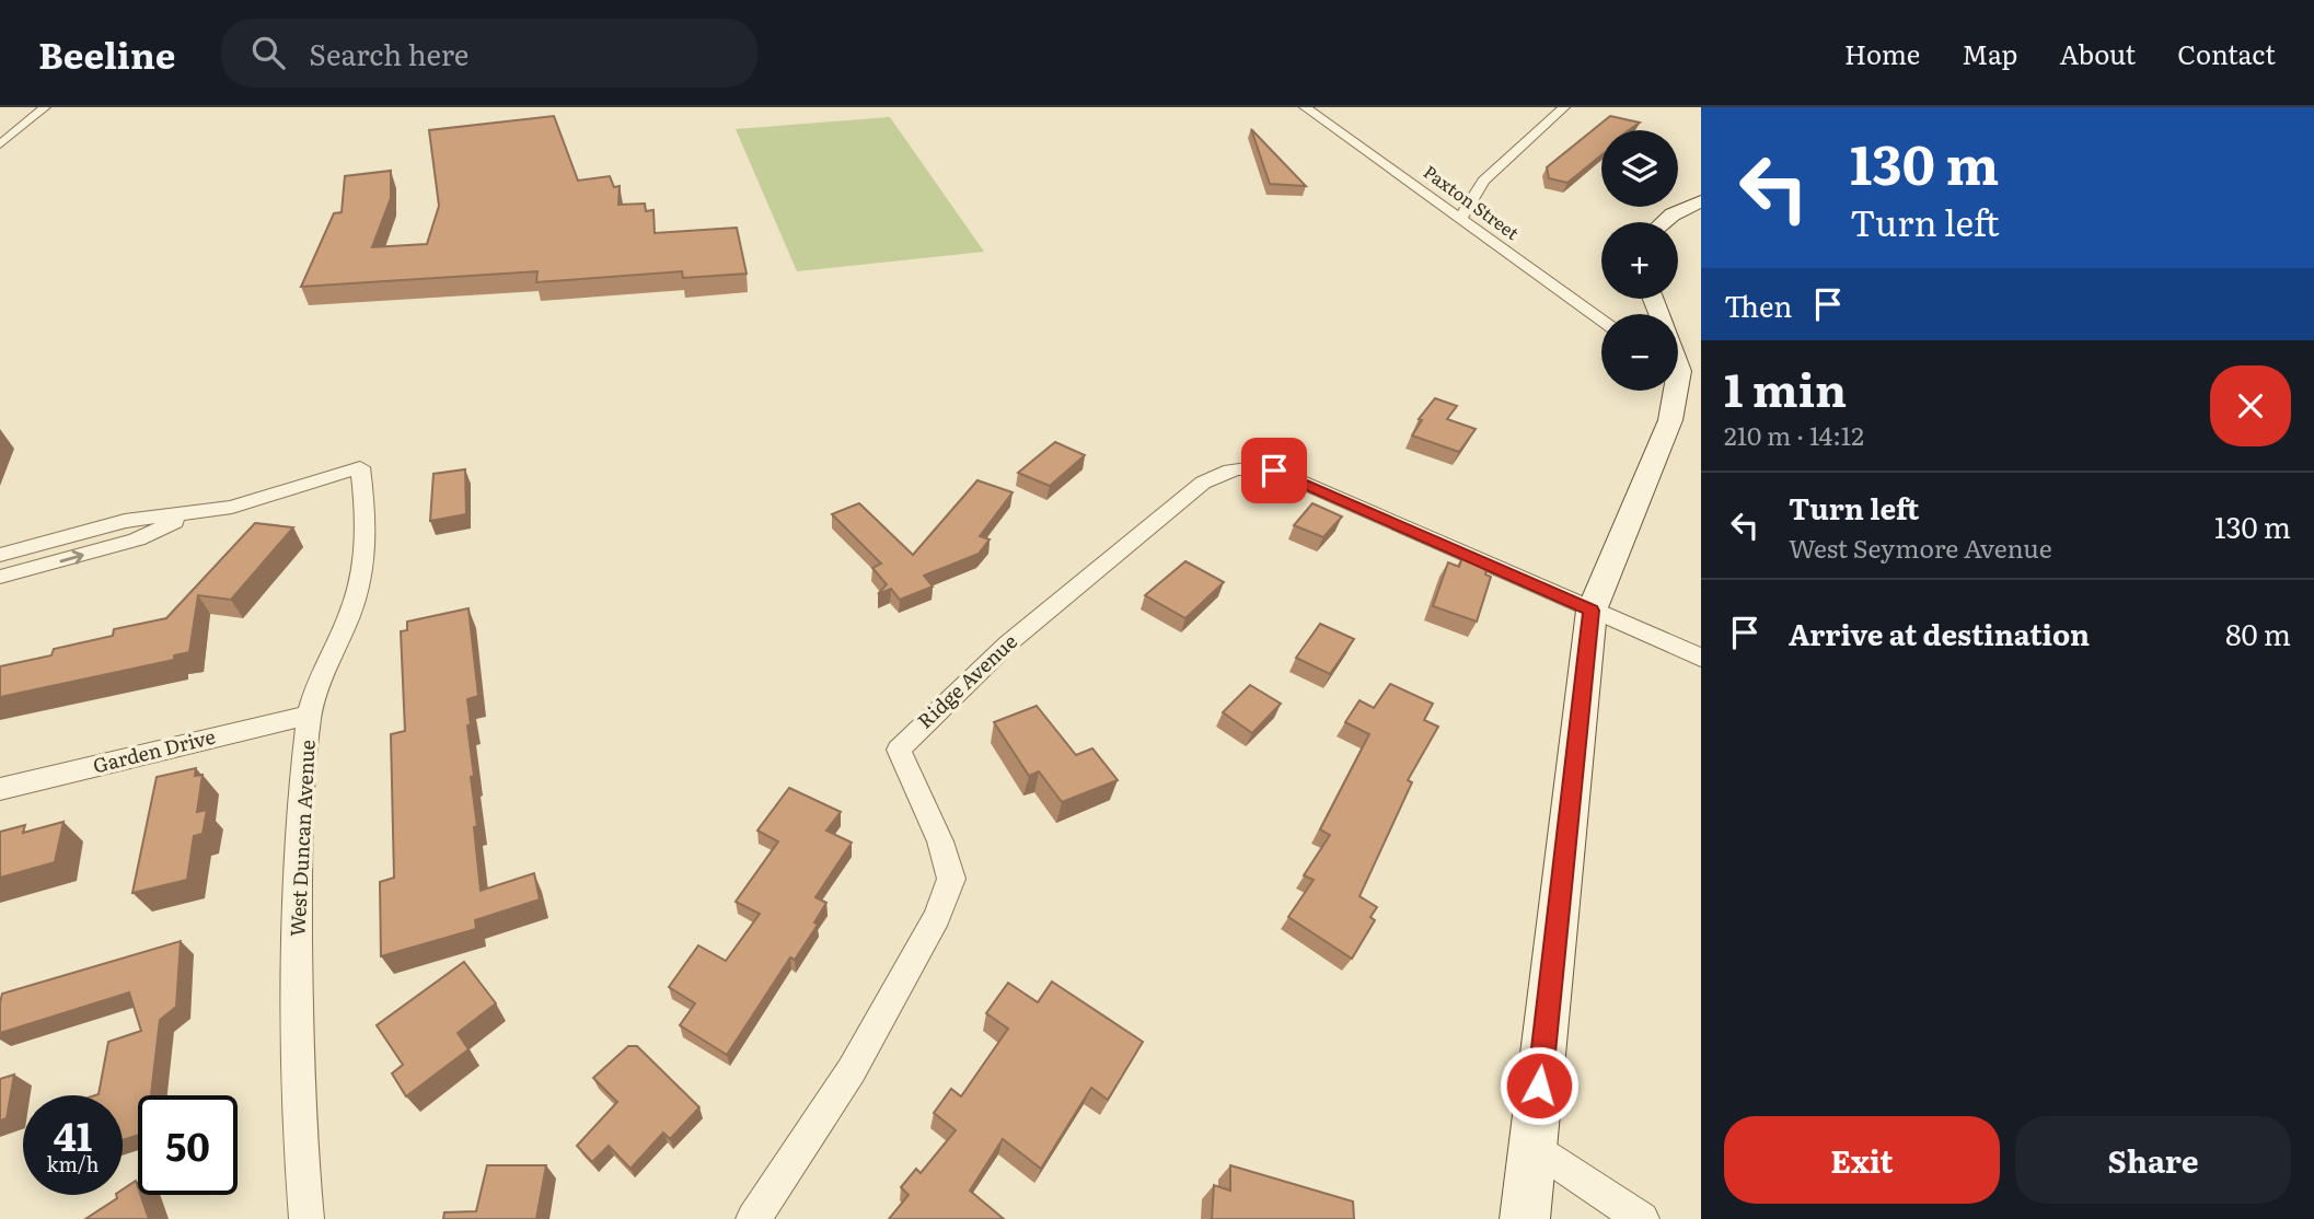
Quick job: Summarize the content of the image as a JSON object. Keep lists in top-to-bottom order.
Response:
{
  "streets": {
    "street": [
      "Paxton Street",
      "Ridge Avenue",
      "Garden Drive",
      "West Duncan Avenue"
    ]
  },
  "crossings": [
    ["Garden Drive", "West Duncan Avenue"]
  ],
  "page": {
    "header": "Beeline",
    "search": "Search here",
    "nav": [
      "Home",
      "Map",
      "About",
      "Contact"
    ],
    "turn": ["130 m", "Turn left"],
    "map_buttons": ["+", "−"],
    "then": "Then",
    "heading": ["1 min", "210 m · 14:12"],
    "list": [
      {
        "name": "Turn left",
        "note": "West Seymore Avenue",
        "value": "130 m"
      },
      {
        "name": "Arrive at destination",
        "value": "80 m"
      }
    ],
    "speed": "41 km/h",
    "limit": "50",
    "buttons": ["Exit", "Share"]
  }
}
